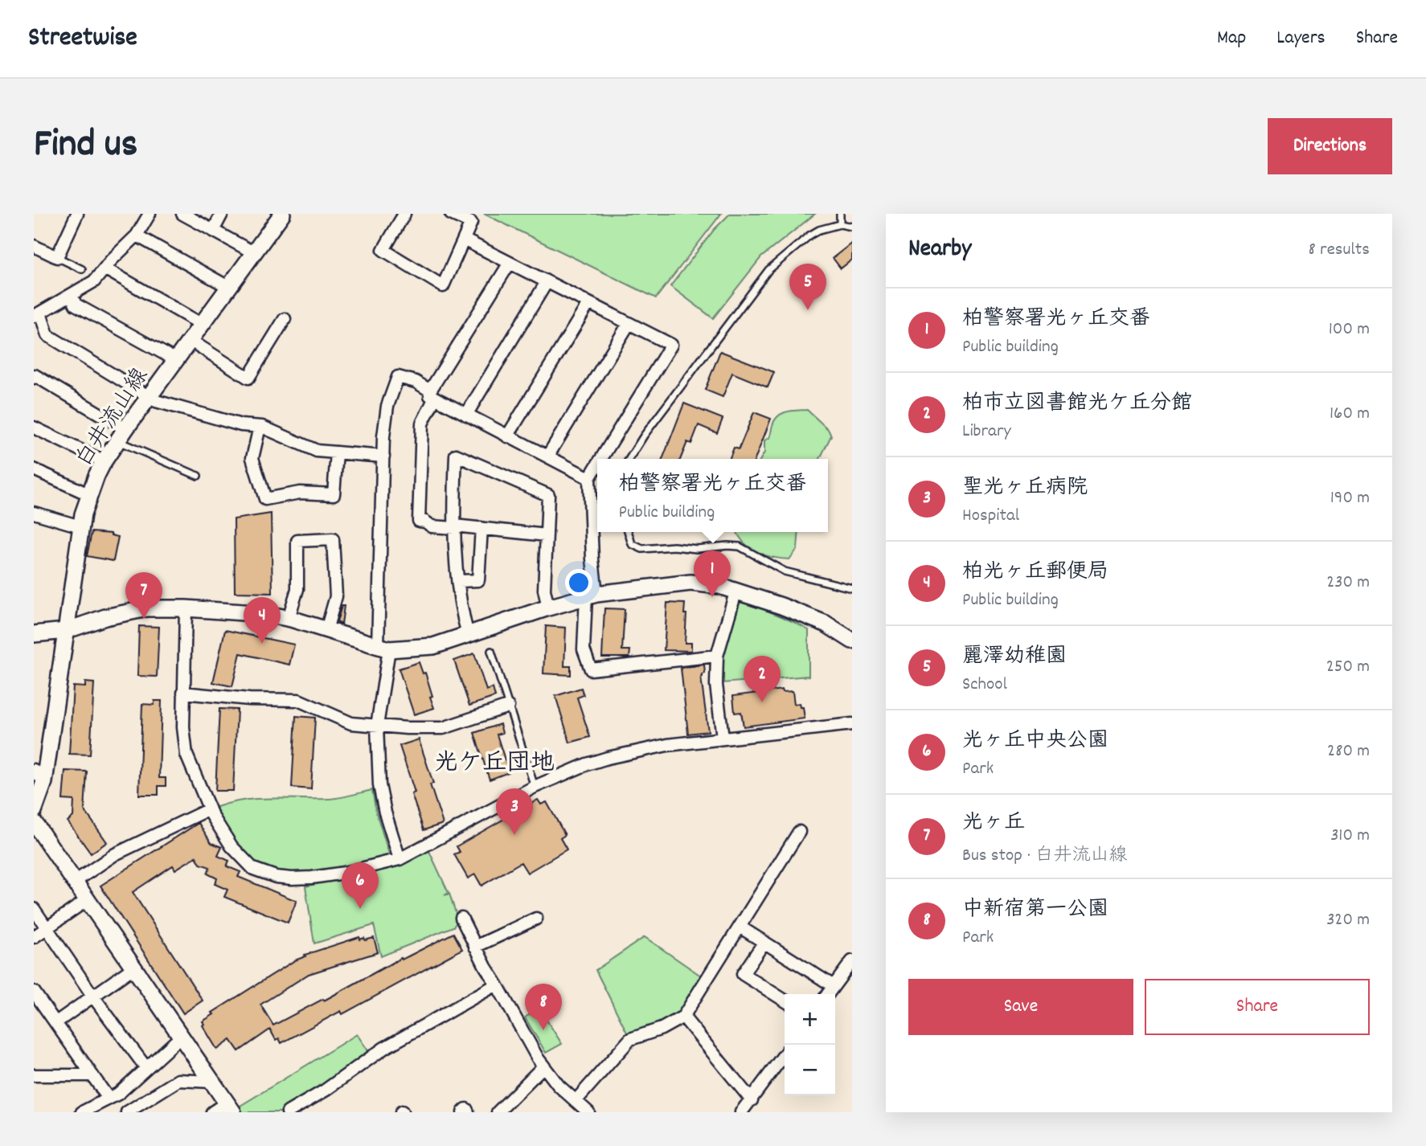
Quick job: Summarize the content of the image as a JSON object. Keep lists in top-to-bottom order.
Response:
{
  "streets": {
    "street": ["白井流山線"]
  },
  "districts": ["光ケ丘団地"],
  "page": {
    "header": "Streetwise",
    "nav": ["Map", "Layers", "Share"],
    "title": "Find us",
    "buttons": [
      "Directions",
      ["Save", "Share"]
    ],
    "heading": ["Nearby", "8 results"],
    "pins": [
      "5",
      "1",
      "7",
      "4",
      "2",
      "3",
      "6",
      "8"
    ],
    "list": [
      {
        "mark": "1",
        "name": "柏警察署光ヶ丘交番",
        "note": "Public building",
        "value": "100 m"
      },
      {
        "mark": "2",
        "name": "柏市立図書館光ケ丘分館",
        "note": "Library",
        "value": "160 m"
      },
      {
        "mark": "3",
        "name": "聖光ヶ丘病院",
        "note": "Hospital",
        "value": "190 m"
      },
      {
        "mark": "4",
        "name": "柏光ヶ丘郵便局",
        "note": "Public building",
        "value": "230 m"
      },
      {
        "mark": "5",
        "name": "麗澤幼稚園",
        "note": "School",
        "value": "250 m"
      },
      {
        "mark": "6",
        "name": "光ヶ丘中央公園",
        "note": "Park",
        "value": "280 m"
      },
      {
        "mark": "7",
        "name": "光ヶ丘",
        "note": "Bus stop · 白井流山線",
        "value": "310 m"
      },
      {
        "mark": "8",
        "name": "中新宿第一公園",
        "note": "Park",
        "value": "320 m"
      }
    ],
    "popup": ["柏警察署光ヶ丘交番", "Public building"],
    "map_buttons": ["+", "−"]
  }
}
